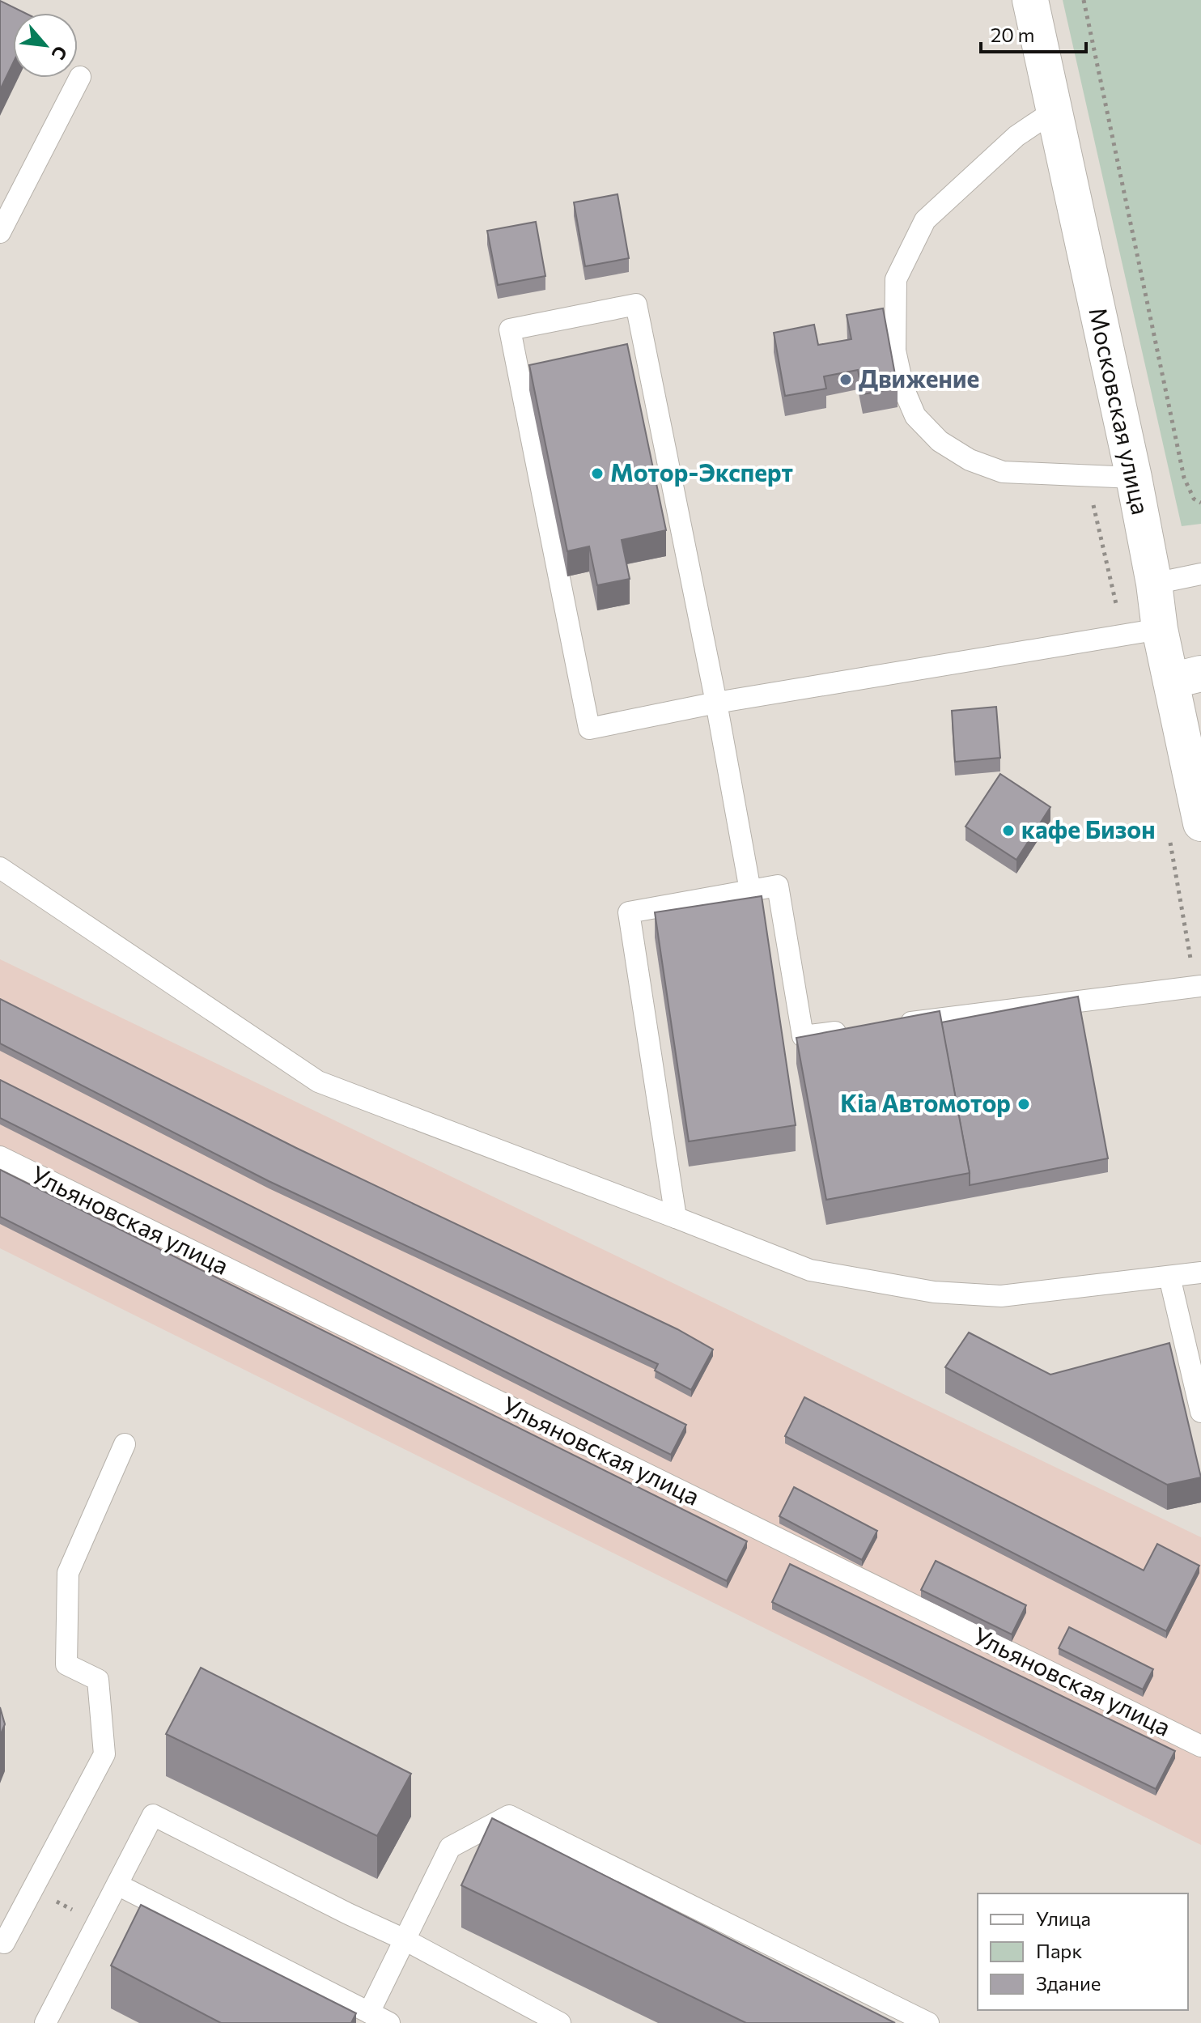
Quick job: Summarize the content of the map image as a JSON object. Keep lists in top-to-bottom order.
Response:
{
  "streets": {
    "main road": ["Московская улица"],
    "lane": ["Ульяновская улица"]
  },
  "places": [
    "Движение",
    "Мотор-Эксперт",
    "кафе Бизон",
    "Kia Автомотор"
  ],
  "legend": ["Улица", "Парк", "Здание"],
  "scale_bar": "20 m",
  "north": "bottom right"
}
